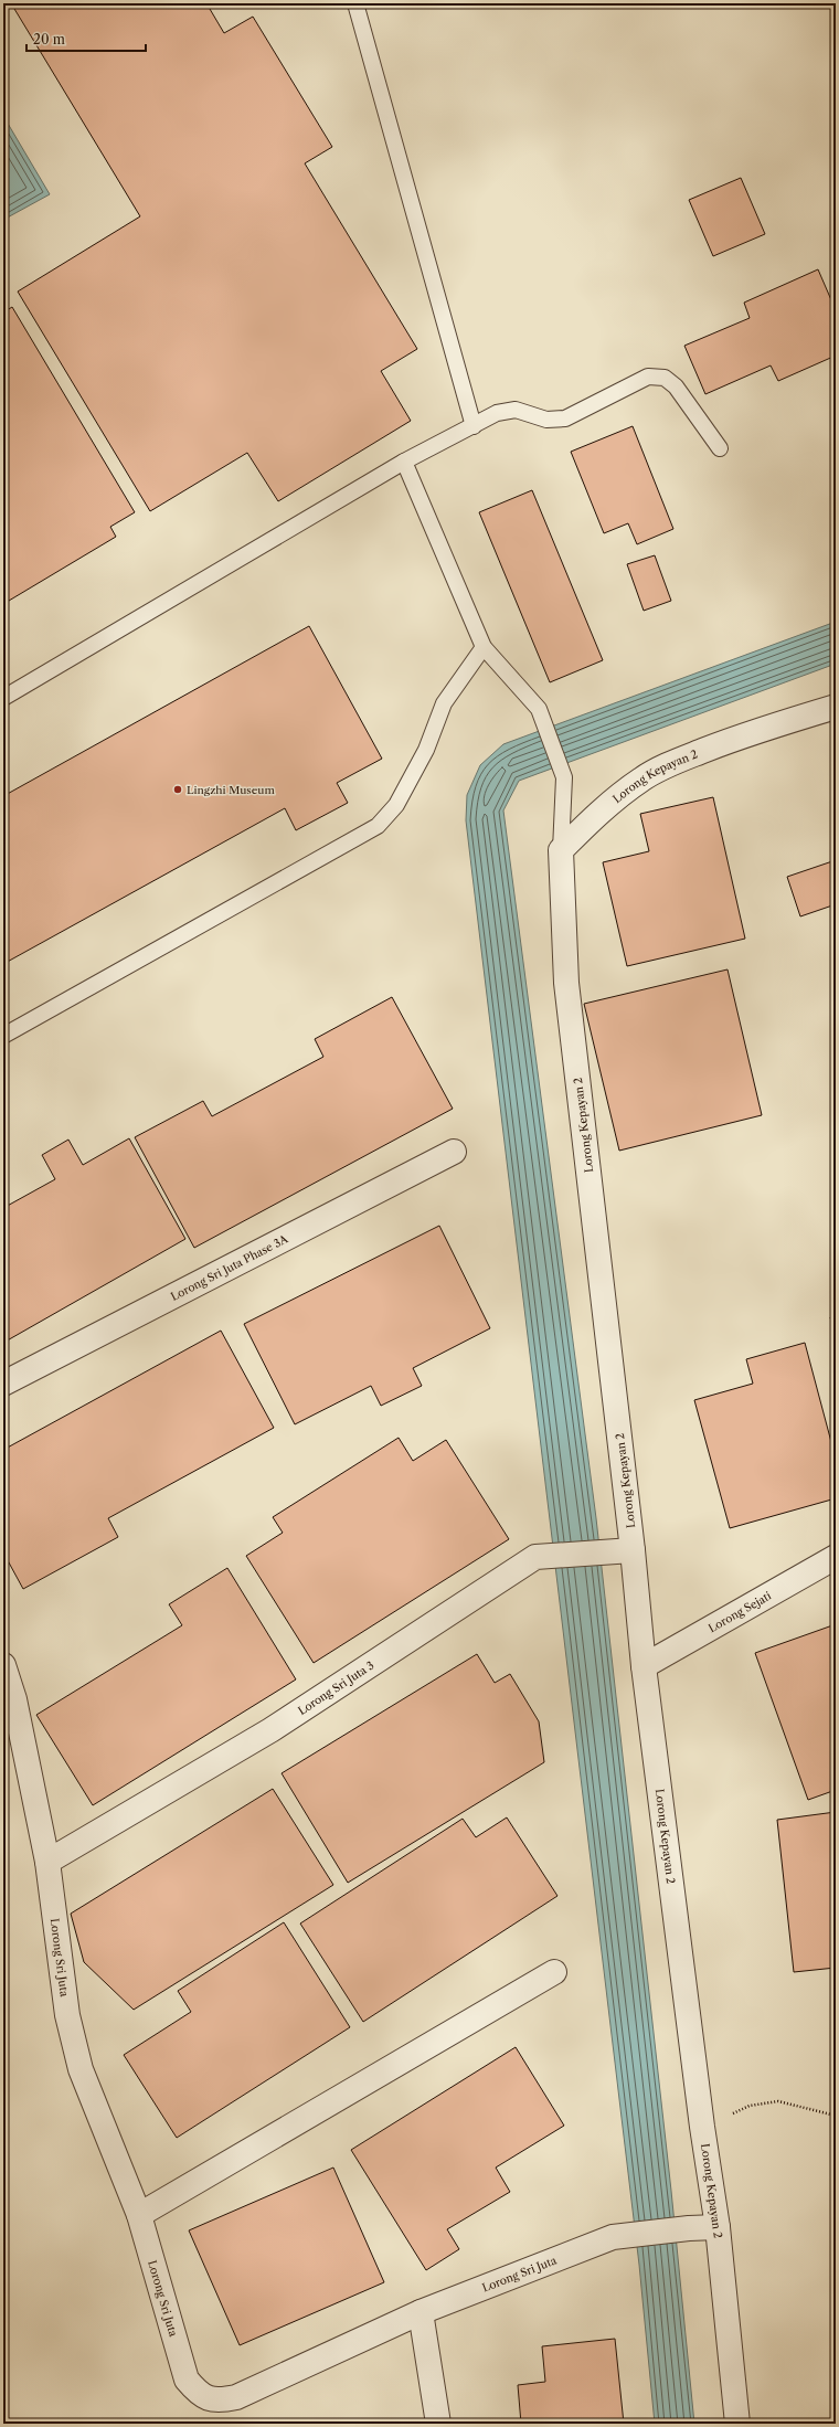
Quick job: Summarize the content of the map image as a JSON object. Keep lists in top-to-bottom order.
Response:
{
  "streets": {
    "street": [
      "Lorong Kepayan 2",
      "Lorong Sri Juta Phase 3A",
      "Lorong Sejati",
      "Lorong Sri Juta 3",
      "Lorong Sri Juta"
    ]
  },
  "crossings": [
    ["Lorong Kepayan 2", "Lorong Sejati"],
    ["Lorong Kepayan 2", "Lorong Sri Juta 3"],
    ["Lorong Kepayan 2", "Lorong Sri Juta"],
    ["Lorong Sri Juta 3", "Lorong Sri Juta"]
  ],
  "places": ["Lingzhi Museum"],
  "scale_bar": "20 m"
}
